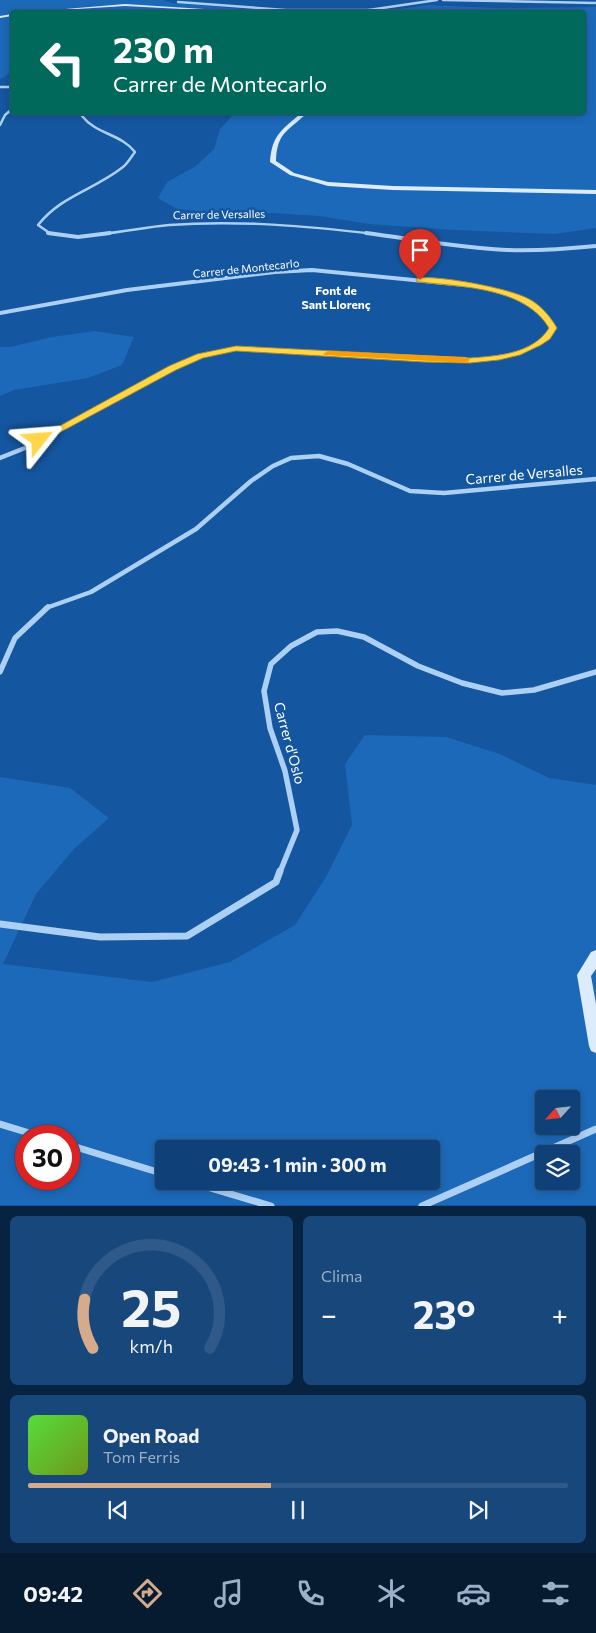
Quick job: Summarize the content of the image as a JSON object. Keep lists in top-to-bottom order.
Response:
{
  "streets": {
    "street": ["Carrer de Versalles", "Carrer de Montecarlo", "Carrer d'Oslo"]
  },
  "districts": ["Font de Sant Llorenç"],
  "north": "bottom left",
  "page": {
    "turn": ["230 m", "Carrer de Montecarlo"],
    "limit": "30",
    "trip": "09:43 · 1 min · 300 m",
    "tile": "Clima",
    "heat": ["−", "23°", "+"],
    "song": ["Open Road", "Tom Ferris"],
    "tabs": "09:42",
    "gauge": ["25", "km/h"]
  }
}
